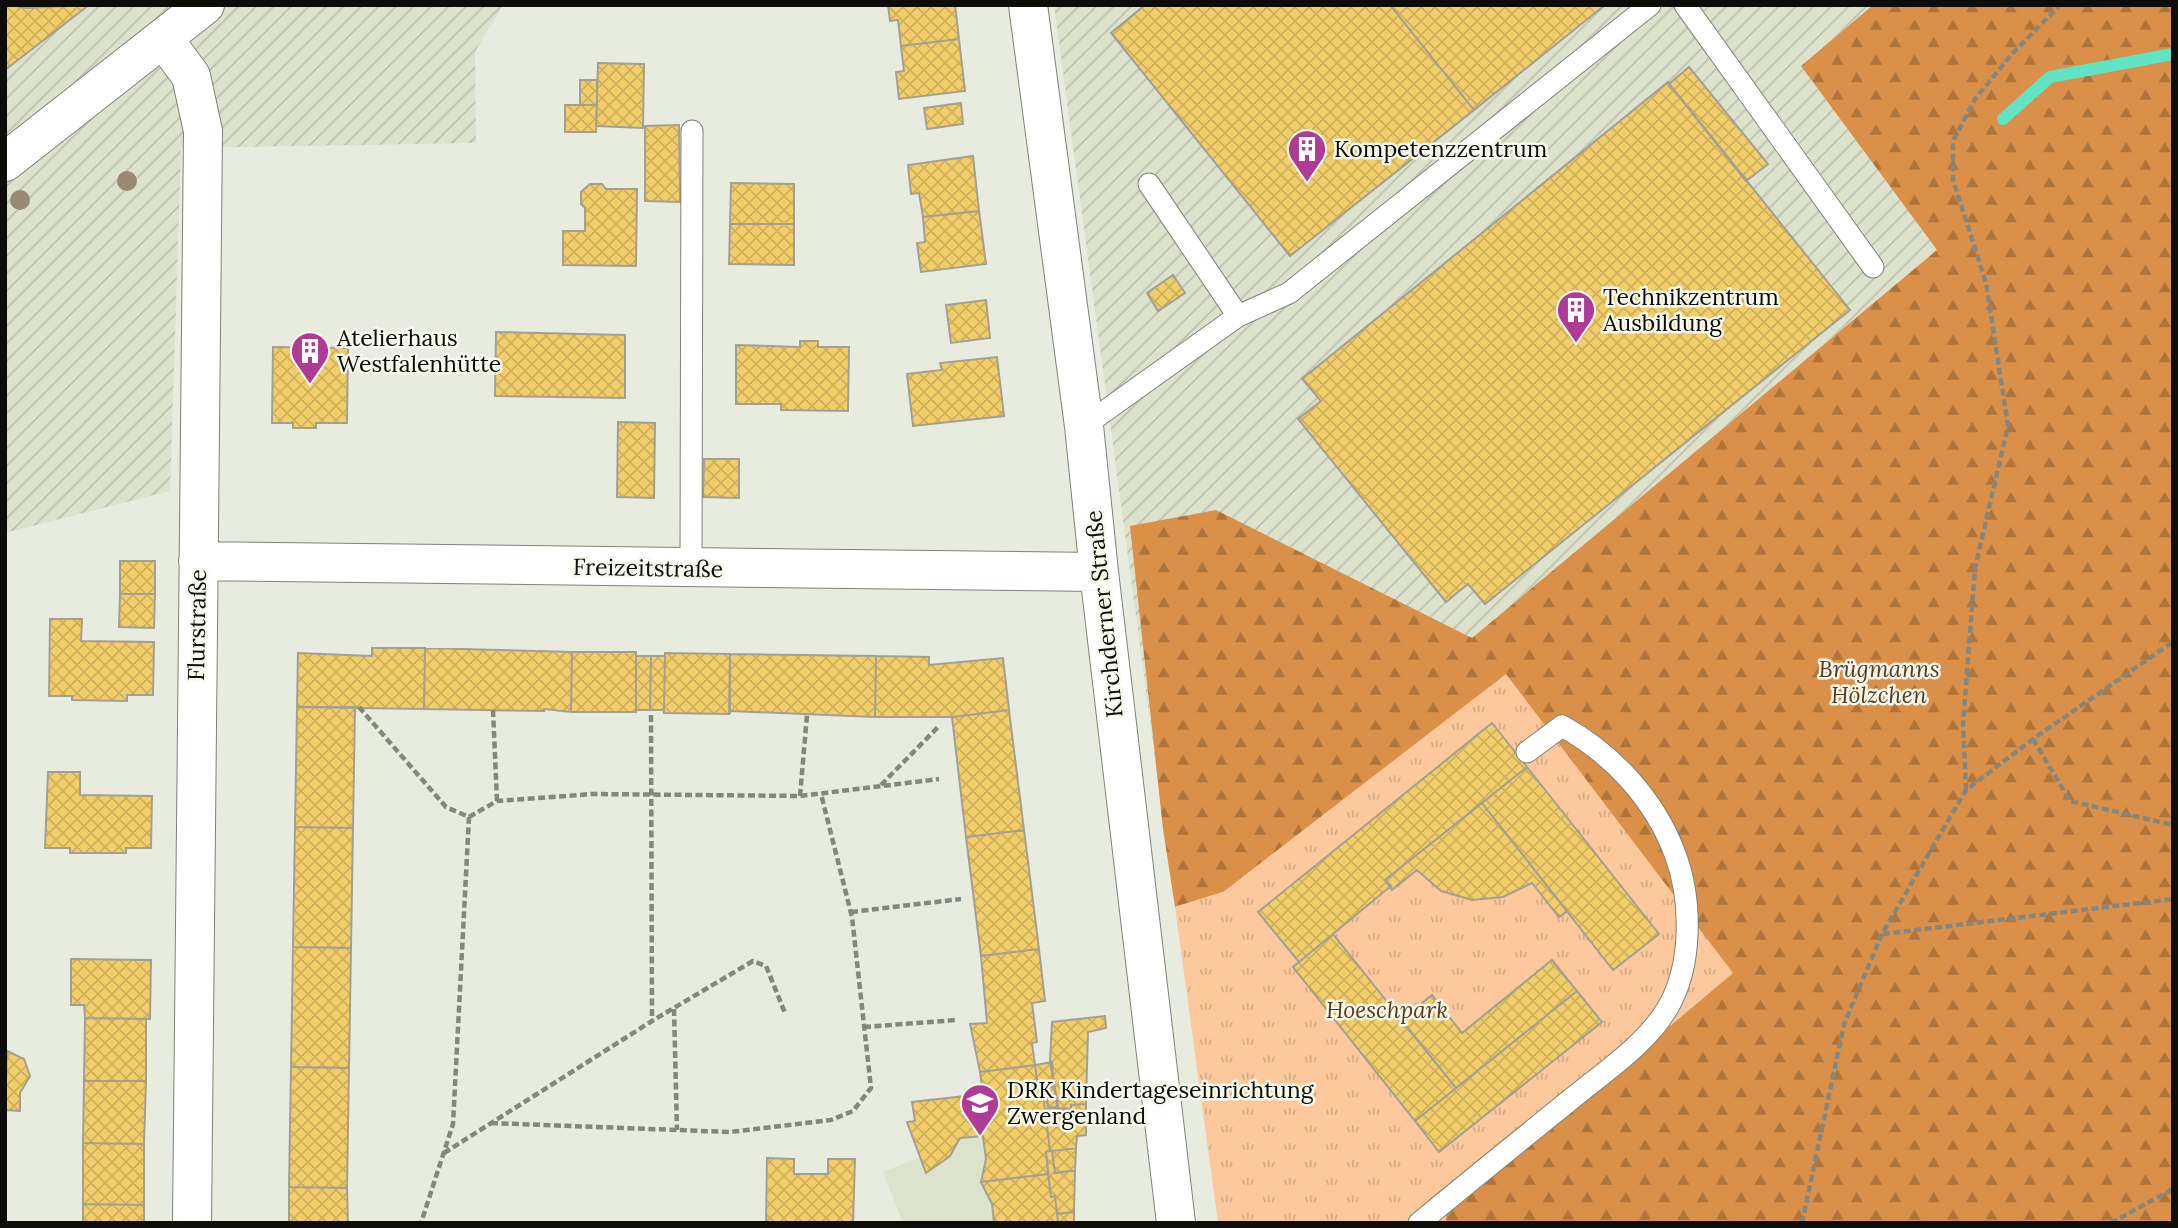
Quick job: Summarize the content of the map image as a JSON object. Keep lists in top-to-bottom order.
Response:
{
  "streets": {
    "street": ["Freizeitstraße", "Kirchderner Straße", "Flurstraße"]
  },
  "crossings": [
    ["Freizeitstraße", "Kirchderner Straße"],
    ["Freizeitstraße", "Flurstraße"]
  ],
  "parks": ["Brügmanns Hölzchen", "Hoeschpark"],
  "places": {
    "building": ["Kompetenzzentrum", "Technikzentrum Ausbildung", "Atelierhaus Westfalenhütte"],
    "school or university": ["DRK Kindertageseinrichtung Zwergenland"]
  }
}
